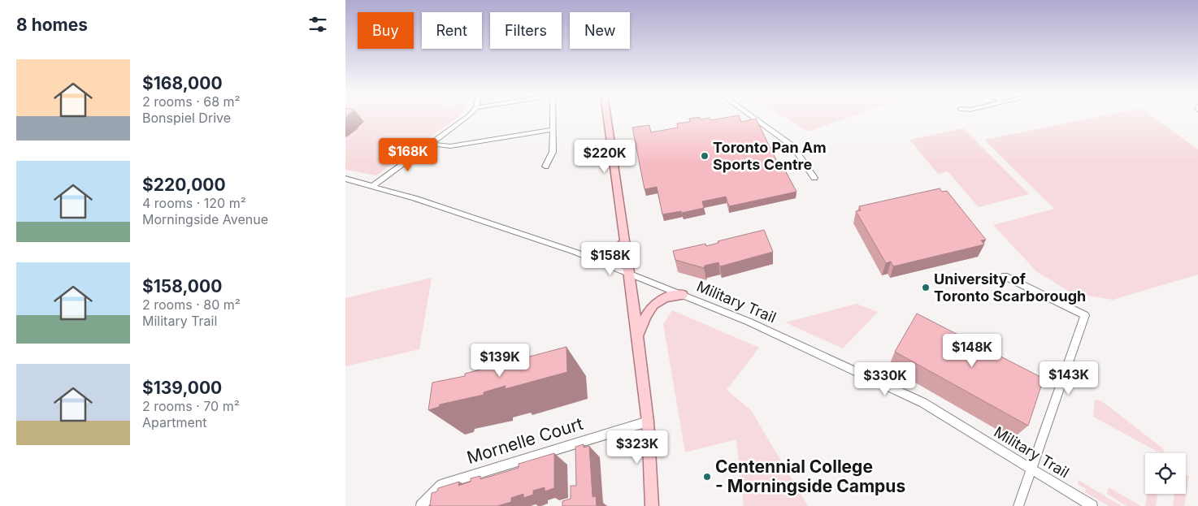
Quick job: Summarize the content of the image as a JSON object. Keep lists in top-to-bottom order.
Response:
{
  "streets": {
    "street": ["Military Trail", "Mornelle Court"]
  },
  "places": ["Toronto Pan Am Sports Centre", "University of Toronto Scarborough", "Centennial College - Morningside Campus"],
  "page": {
    "heading": "8 homes",
    "chip": [
      "Buy",
      "Rent",
      "Filters",
      "New"
    ],
    "list": [
      {
        "name": "$168,000",
        "note": "2 rooms · 68 m² · Bonspiel Drive"
      },
      {
        "name": "$220,000",
        "note": "4 rooms · 120 m² · Morningside Avenue"
      },
      {
        "name": "$158,000",
        "note": "2 rooms · 80 m² · Military Trail"
      },
      {
        "name": "$139,000",
        "note": "2 rooms · 70 m² · Apartment"
      }
    ],
    "price": [
      "$168K",
      "$220K",
      "$158K",
      "$148K",
      "$139K",
      "$143K",
      "$330K",
      "$323K"
    ]
  }
}
